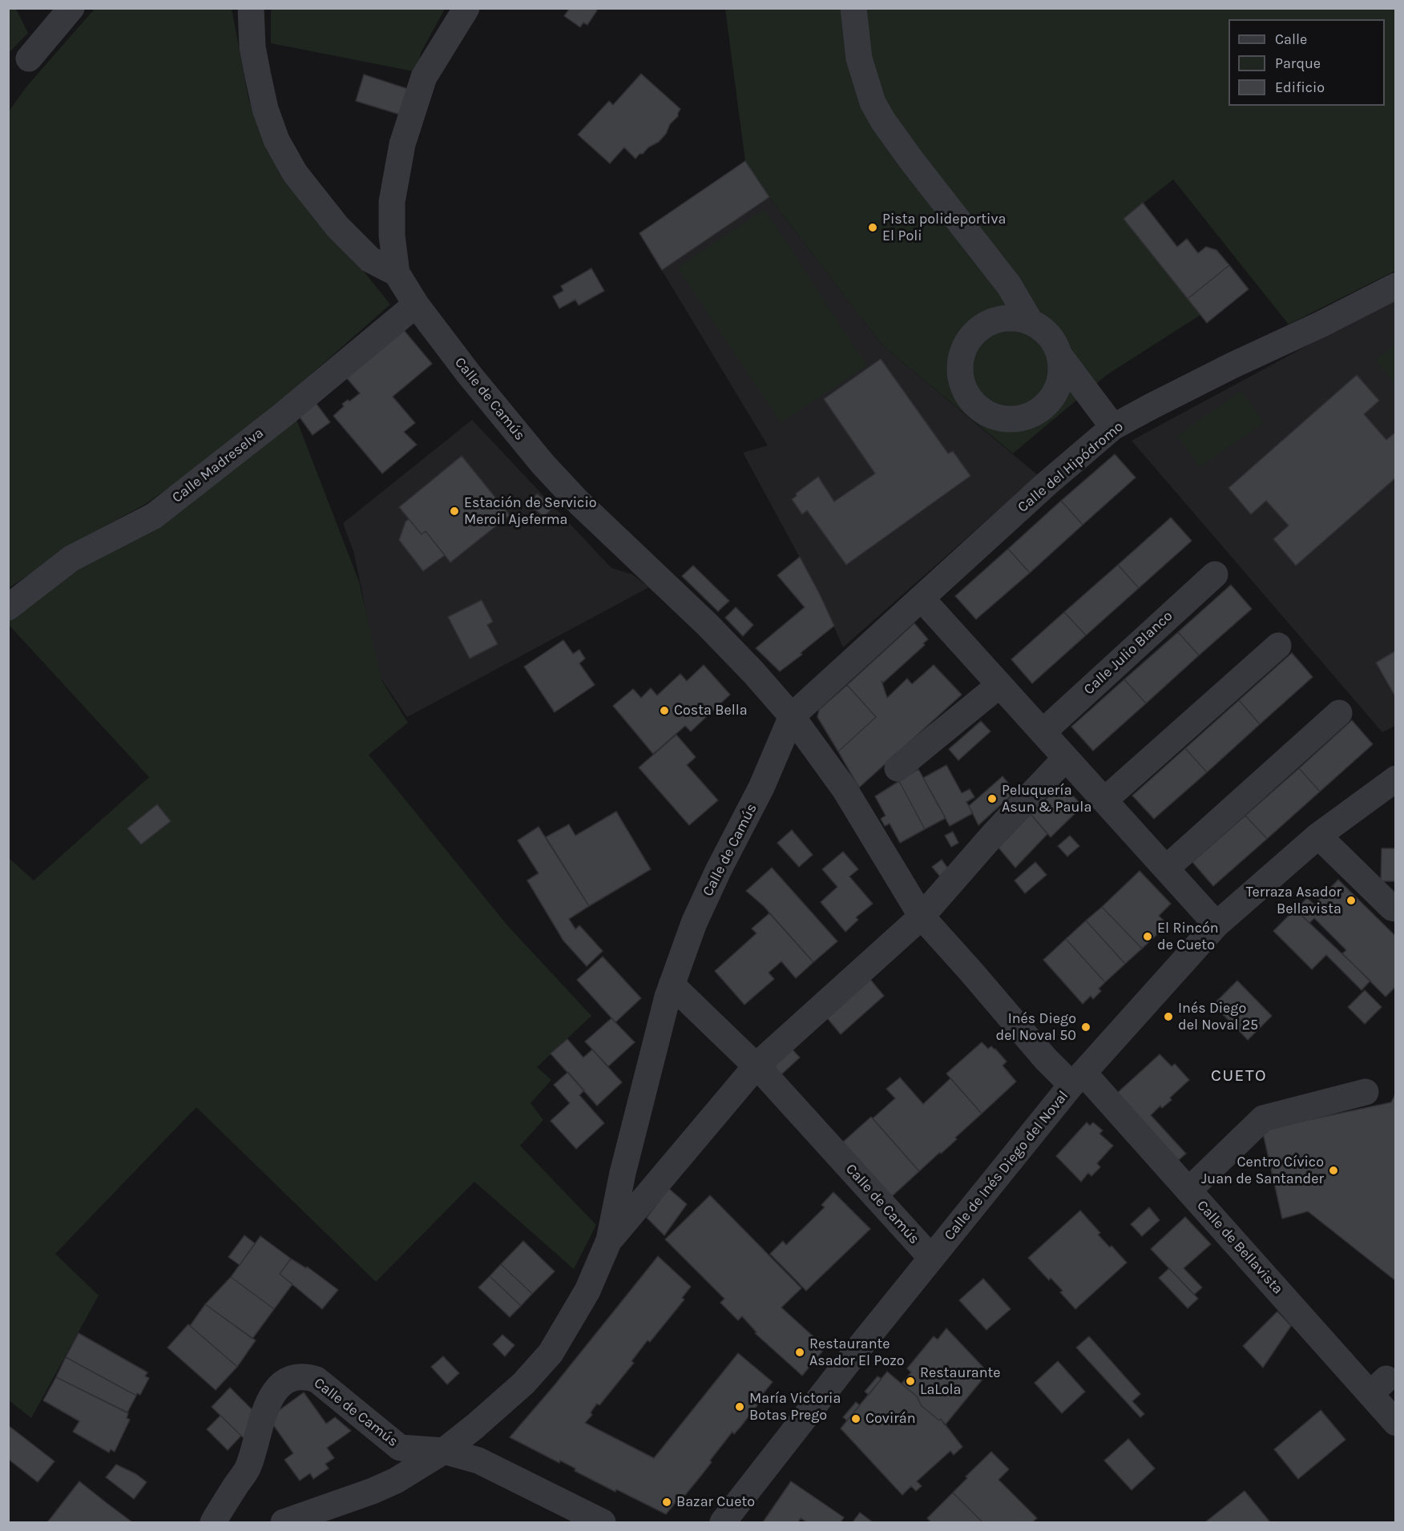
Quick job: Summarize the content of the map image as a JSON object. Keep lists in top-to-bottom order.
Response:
{
  "streets": {
    "street": [
      "Calle de Camús",
      "Calle Madreselva",
      "Calle del Hipódromo",
      "Calle Julio Blanco",
      "Calle de Inés Diego del Noval",
      "Calle de Bellavista"
    ]
  },
  "crossings": [
    ["Calle de Camús", "Calle Madreselva"],
    ["Calle de Camús", "Calle del Hipódromo"],
    ["Calle de Camús", "Calle de Inés Diego del Noval"],
    ["Calle de Camús", "Calle de Bellavista"],
    ["Calle de Inés Diego del Noval", "Calle de Bellavista"]
  ],
  "districts": ["CUETO"],
  "places": [
    "Pista polideportiva El Poli",
    "Estación de Servicio Meroil Ajeferma",
    "Costa Bella",
    "Peluquería Asun & Paula",
    "Terraza Asador Bellavista",
    "El Rincón de Cueto",
    "Inés Diego del Noval 25",
    "Inés Diego del Noval 50",
    "Centro Cívico Juan de Santander",
    "Restaurante Asador El Pozo",
    "Restaurante LaLola",
    "María Victoria Botas Prego",
    "Covirán",
    "Bazar Cueto"
  ],
  "legend": ["Calle", "Parque", "Edificio"]
}
